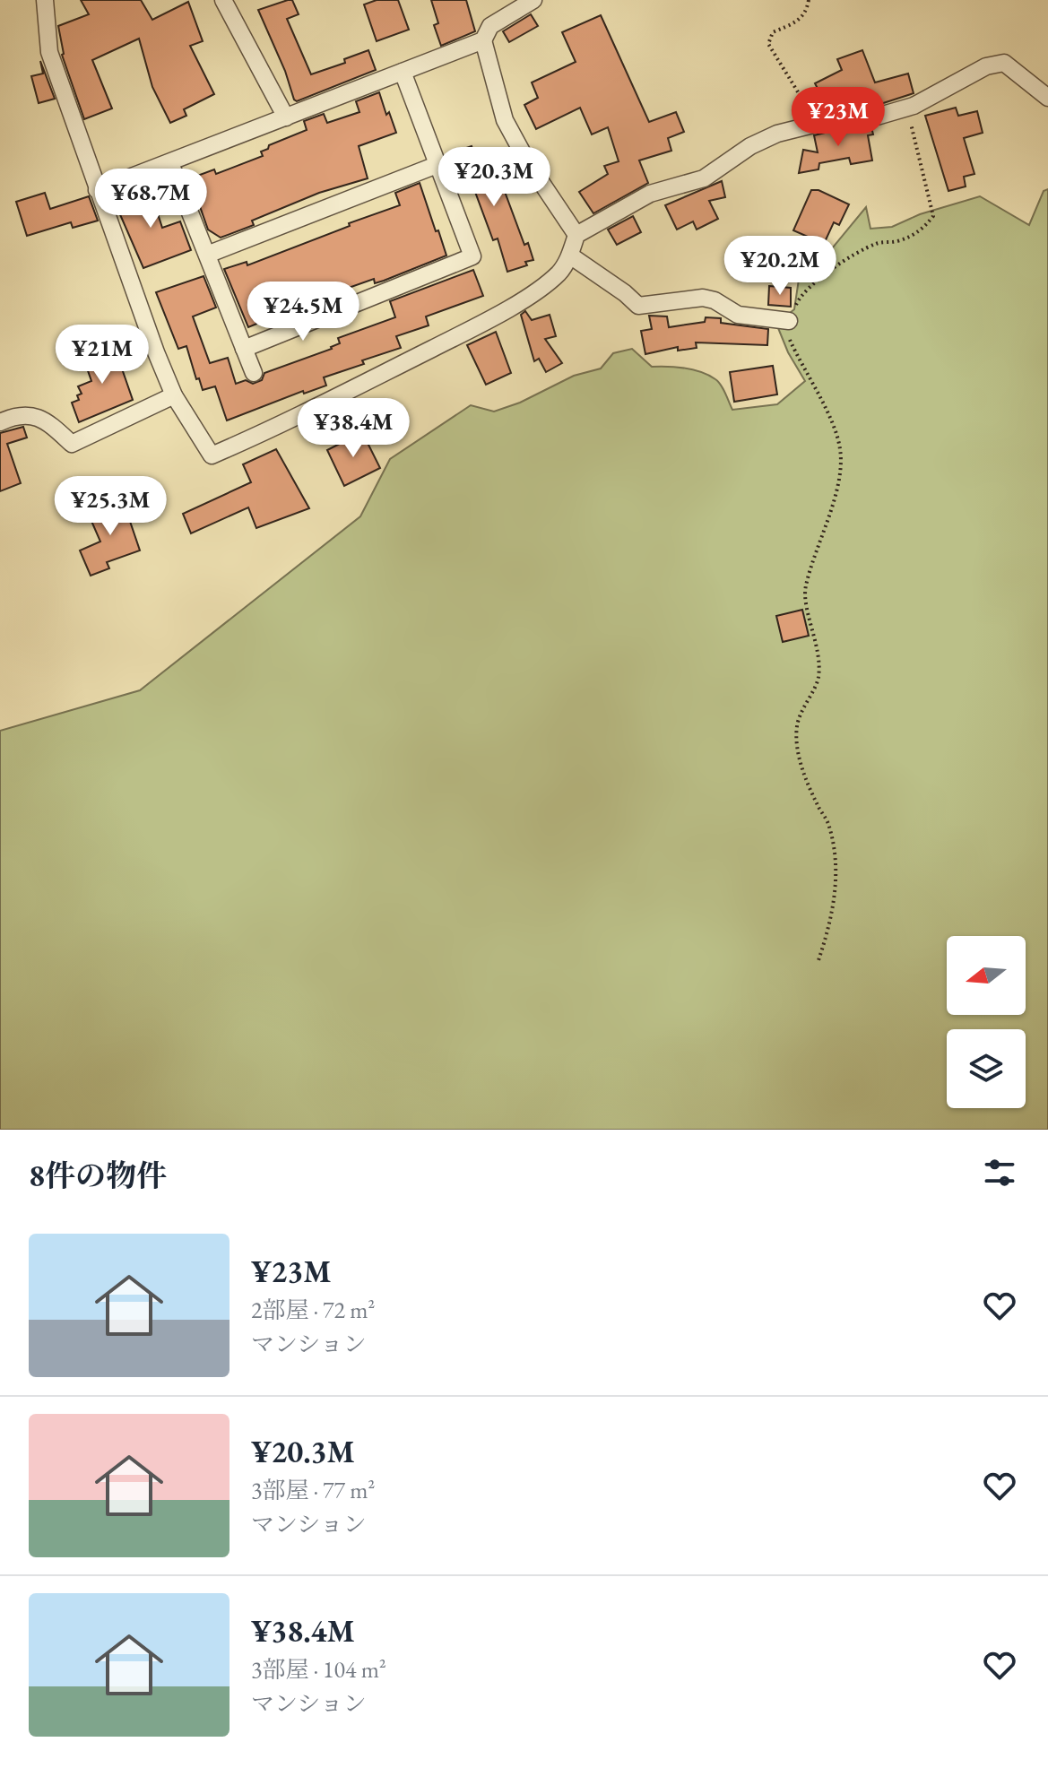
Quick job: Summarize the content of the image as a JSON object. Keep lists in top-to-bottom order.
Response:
{
  "north": "left",
  "page": {
    "price": [
      "¥23M",
      "¥20.3M",
      "¥68.7M",
      "¥20.2M",
      "¥24.5M",
      "¥21M",
      "¥38.4M",
      "¥25.3M"
    ],
    "heading": "8件の物件",
    "list": [
      {
        "name": "¥23M",
        "note": "2部屋 · 72 m² · マンション"
      },
      {
        "name": "¥20.3M",
        "note": "3部屋 · 77 m² · マンション"
      },
      {
        "name": "¥38.4M",
        "note": "3部屋 · 104 m² · マンション"
      }
    ]
  }
}
